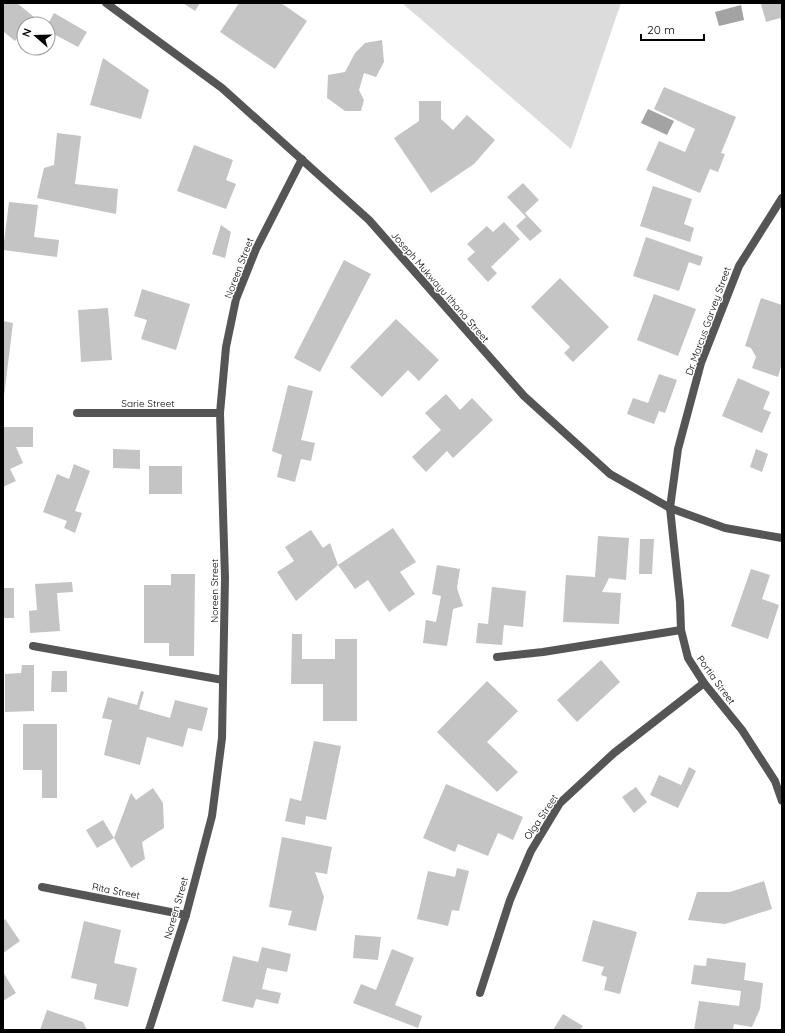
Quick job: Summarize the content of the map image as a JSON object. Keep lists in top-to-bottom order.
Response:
{
  "streets": {
    "street": [
      "Noreen Street",
      "Joseph Mukwayu Ithana Street",
      "Dr. Marcus Garvey Street",
      "Sarie Street",
      "Portia Street",
      "Olga Street",
      "Rita Street"
    ]
  },
  "crossings": [
    ["Noreen Street", "Joseph Mukwayu Ithana Street"],
    ["Noreen Street", "Sarie Street"],
    ["Noreen Street", "Rita Street"],
    ["Joseph Mukwayu Ithana Street", "Dr. Marcus Garvey Street"],
    ["Joseph Mukwayu Ithana Street", "Portia Street"],
    ["Dr. Marcus Garvey Street", "Portia Street"],
    ["Portia Street", "Olga Street"]
  ],
  "scale_bar": "20 m",
  "north": "left"
}
